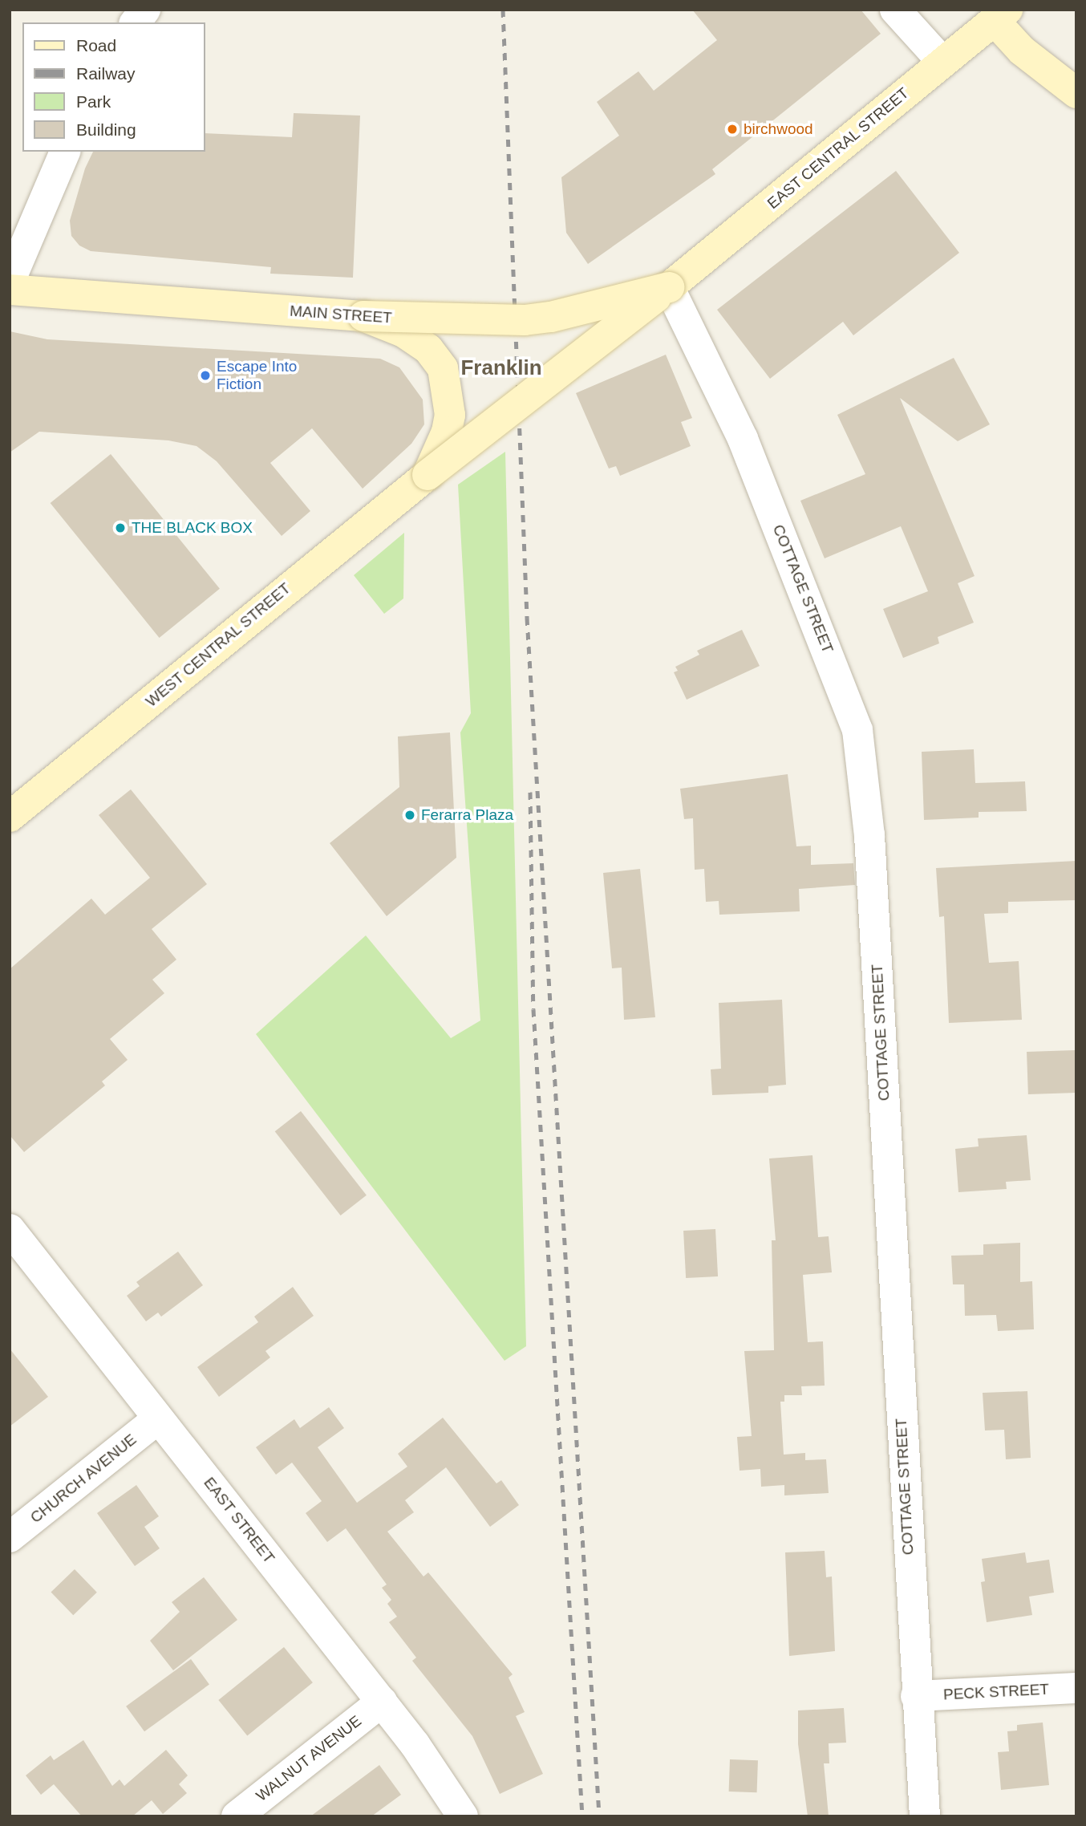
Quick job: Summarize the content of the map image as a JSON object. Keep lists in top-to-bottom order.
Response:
{
  "streets": {
    "main road": ["EAST CENTRAL STREET", "MAIN STREET", "WEST CENTRAL STREET"],
    "street": [
      "COTTAGE STREET",
      "CHURCH AVENUE",
      "EAST STREET",
      "PECK STREET",
      "WALNUT AVENUE"
    ]
  },
  "crossings": [
    ["EAST CENTRAL STREET", "MAIN STREET"],
    ["EAST CENTRAL STREET", "COTTAGE STREET"],
    ["EAST CENTRAL STREET", "WEST CENTRAL STREET"],
    ["MAIN STREET", "COTTAGE STREET"],
    ["MAIN STREET", "WEST CENTRAL STREET"],
    ["COTTAGE STREET", "WEST CENTRAL STREET"],
    ["COTTAGE STREET", "PECK STREET"],
    ["CHURCH AVENUE", "EAST STREET"],
    ["EAST STREET", "WALNUT AVENUE"]
  ],
  "districts": ["Franklin"],
  "places": [
    "birchwood",
    "Escape Into Fiction",
    "THE BLACK BOX",
    "Ferarra Plaza"
  ],
  "legend": [
    "Road",
    "Railway",
    "Park",
    "Building"
  ]
}
